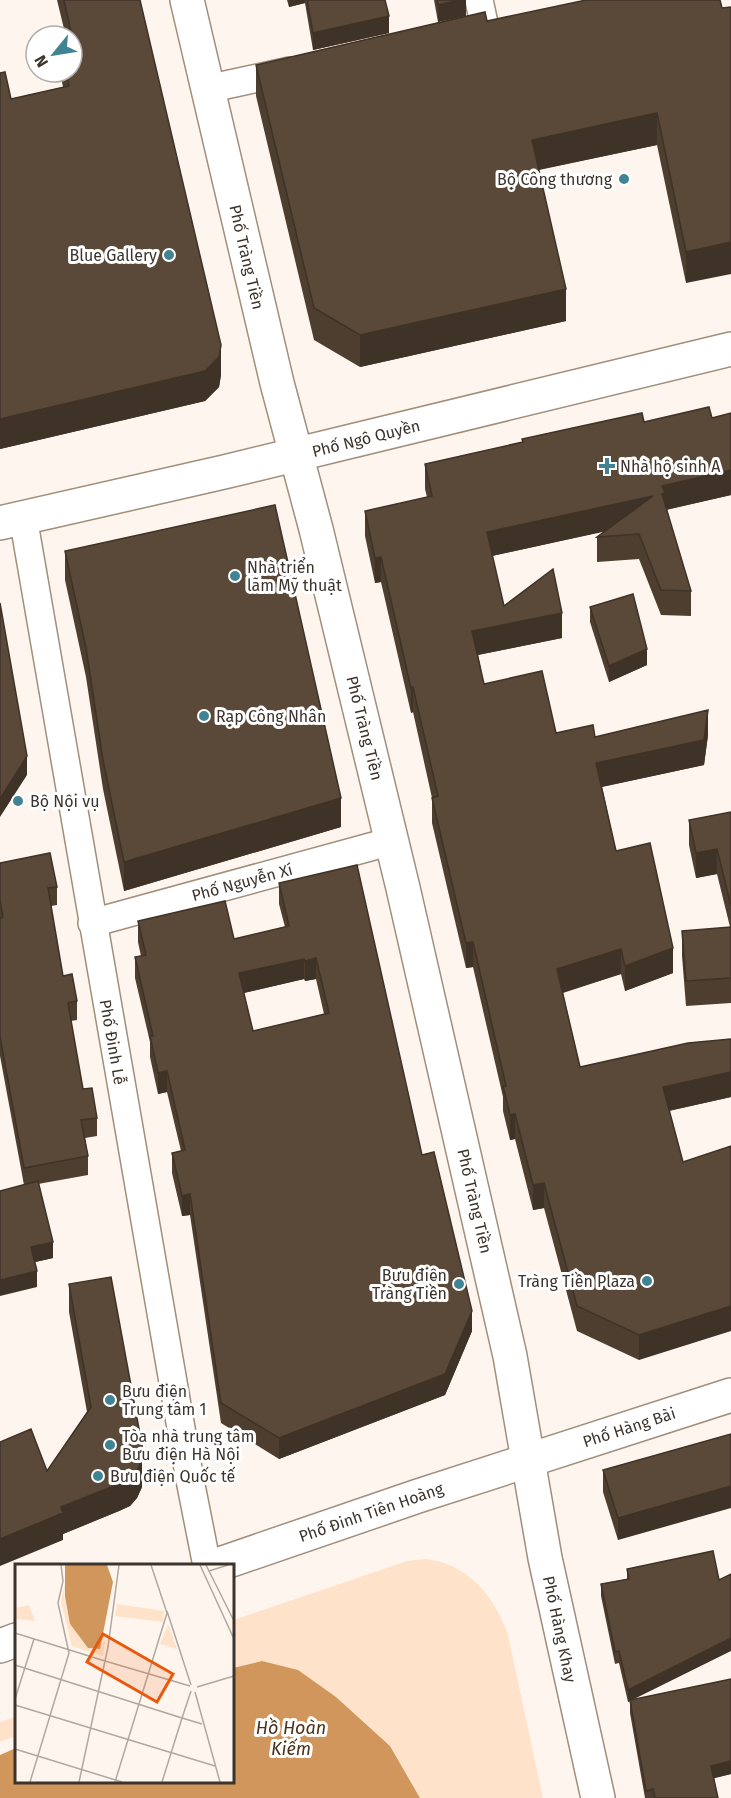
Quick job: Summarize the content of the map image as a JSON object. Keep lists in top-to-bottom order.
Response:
{
  "streets": {
    "street": [
      "Phố Tràng Tiền",
      "Phố Ngô Quyền",
      "Phố Nguyễn Xí",
      "Phố Đinh Lễ",
      "Phố Hàng Bài",
      "Phố Đinh Tiên Hoàng",
      "Phố Hàng Khay"
    ]
  },
  "crossings": [
    ["Phố Tràng Tiền", "Phố Ngô Quyền"],
    ["Phố Tràng Tiền", "Phố Nguyễn Xí"],
    ["Phố Tràng Tiền", "Phố Hàng Bài"],
    ["Phố Tràng Tiền", "Phố Đinh Tiên Hoàng"],
    ["Phố Tràng Tiền", "Phố Hàng Khay"],
    ["Phố Ngô Quyền", "Phố Đinh Lễ"],
    ["Phố Nguyễn Xí", "Phố Đinh Lễ"],
    ["Phố Hàng Bài", "Phố Đinh Tiên Hoàng"],
    ["Phố Hàng Bài", "Phố Hàng Khay"],
    ["Phố Đinh Tiên Hoàng", "Phố Hàng Khay"]
  ],
  "water": ["Hồ Hoàn Kiếm"],
  "places": {
    "other": [
      "Bộ Công thương",
      "Blue Gallery",
      "Nhà triển lãm Mỹ thuật",
      "Rạp Công Nhân",
      "Bộ Nội vụ",
      "Tràng Tiền Plaza",
      "Bưu điện Tràng Tiền",
      "Bưu điện Trung tâm 1",
      "Tòa nhà trung tâm Bưu điện Hà Nội",
      "Bưu điện Quốc tế"
    ],
    "health": ["Nhà hộ sinh A"]
  },
  "north": "bottom left"
}
